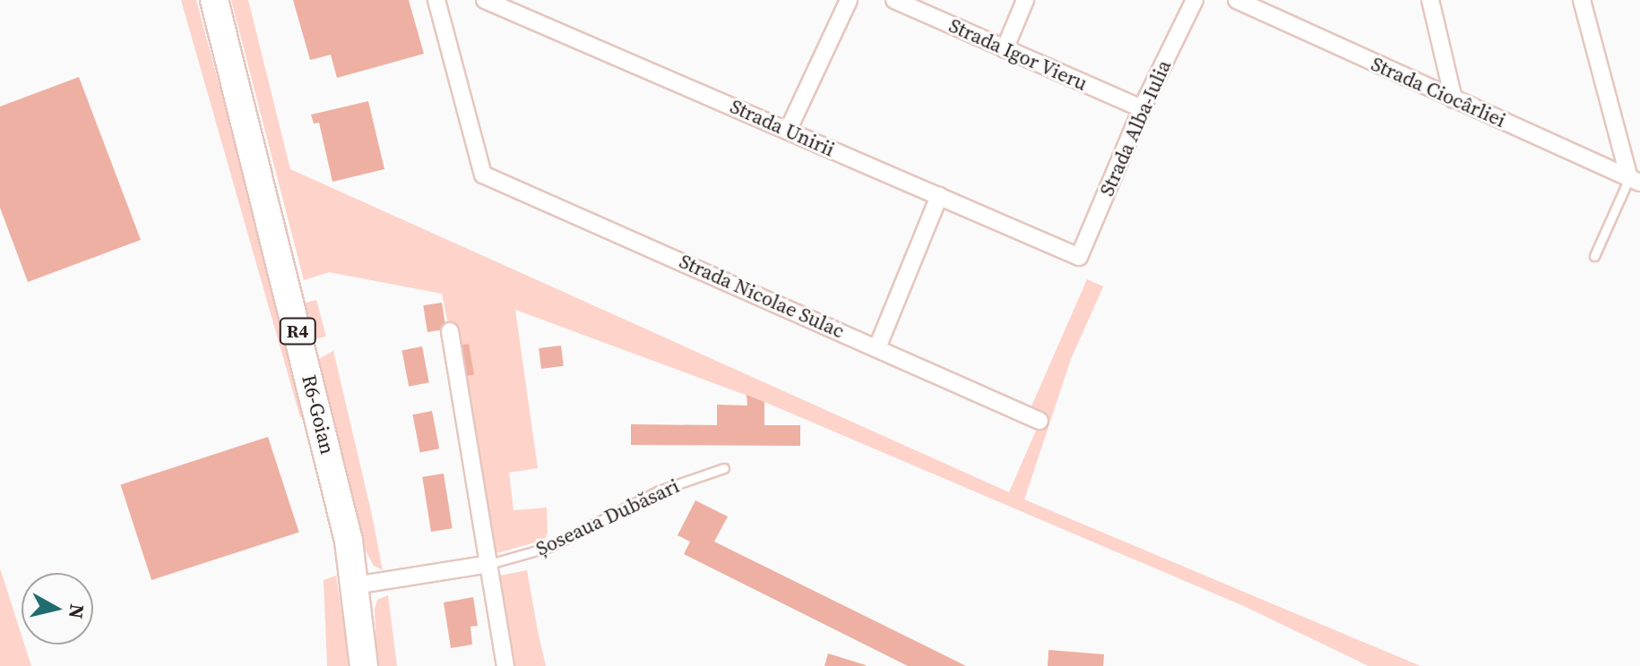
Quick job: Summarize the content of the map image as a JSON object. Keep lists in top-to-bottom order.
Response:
{
  "streets": {
    "main road": ["R4", "R6-Goian"],
    "street": [
      "Strada Igor Vieru",
      "Strada Ciocârliei",
      "Strada Unirii",
      "Strada Alba-Iulia",
      "Strada Nicolae Sulac",
      "Șoseaua Dubăsari"
    ]
  },
  "crossings": [
    ["Strada Igor Vieru", "Strada Alba-Iulia"],
    ["Strada Unirii", "Strada Alba-Iulia"],
    ["R6-Goian", "Șoseaua Dubăsari"]
  ],
  "north": "right"
}
